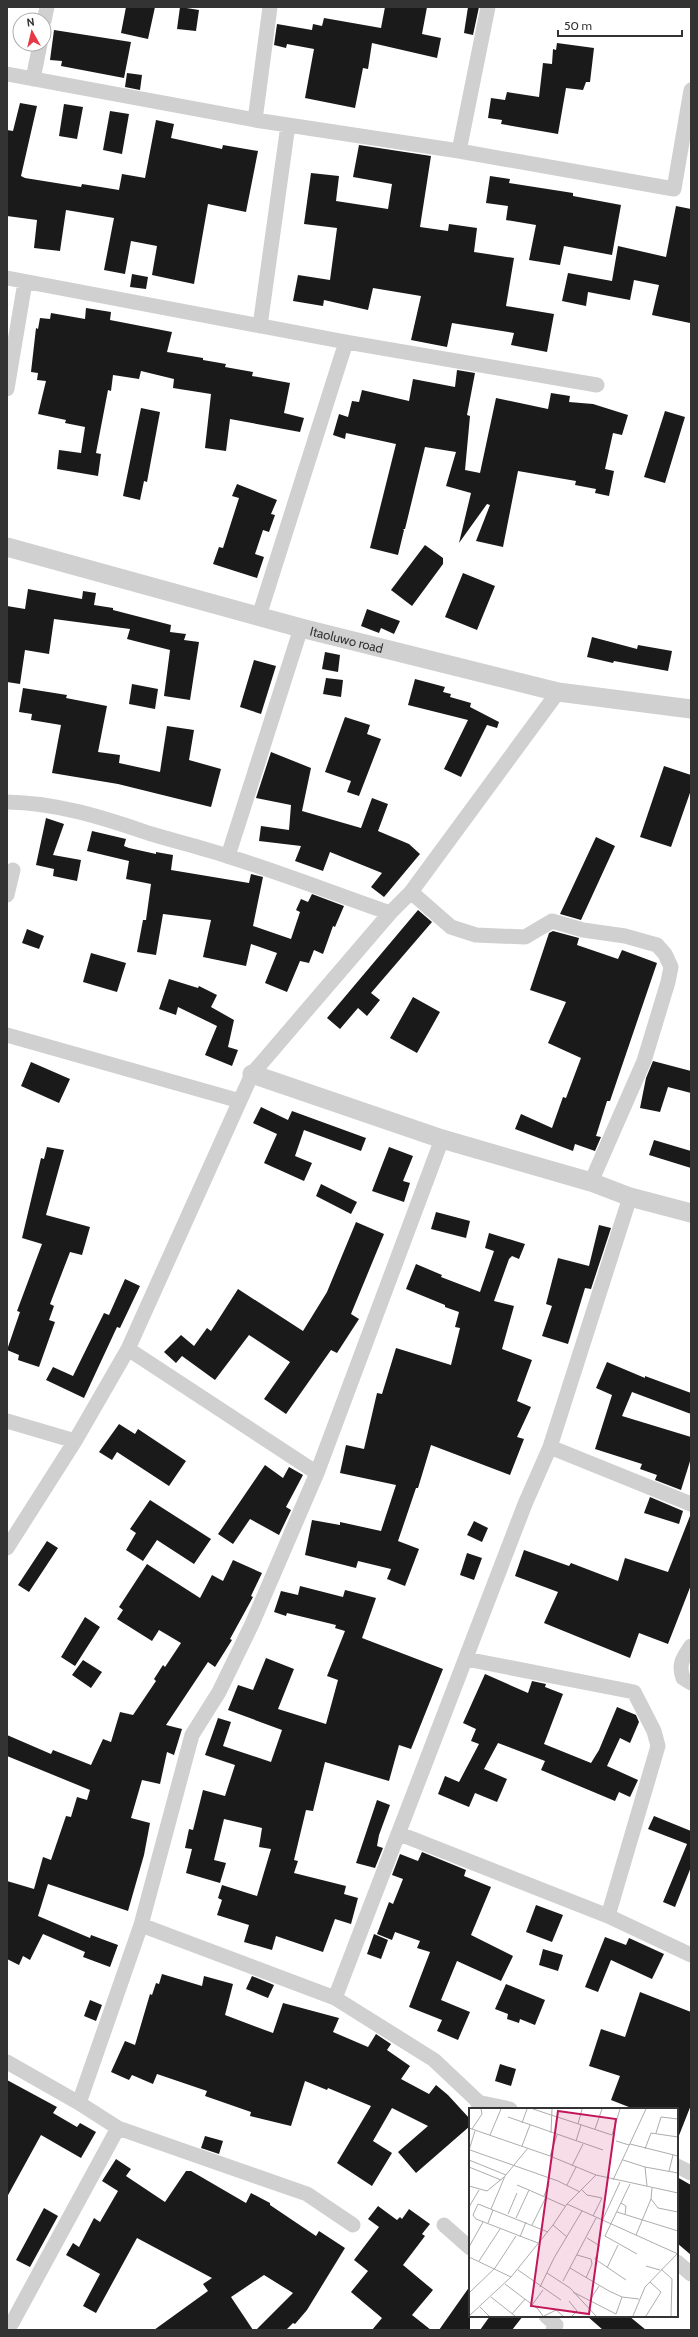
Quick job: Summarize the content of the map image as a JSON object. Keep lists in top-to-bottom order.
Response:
{
  "streets": {
    "street": ["Itaoluwo road"]
  },
  "scale_bar": "50 m",
  "north": "top"
}
